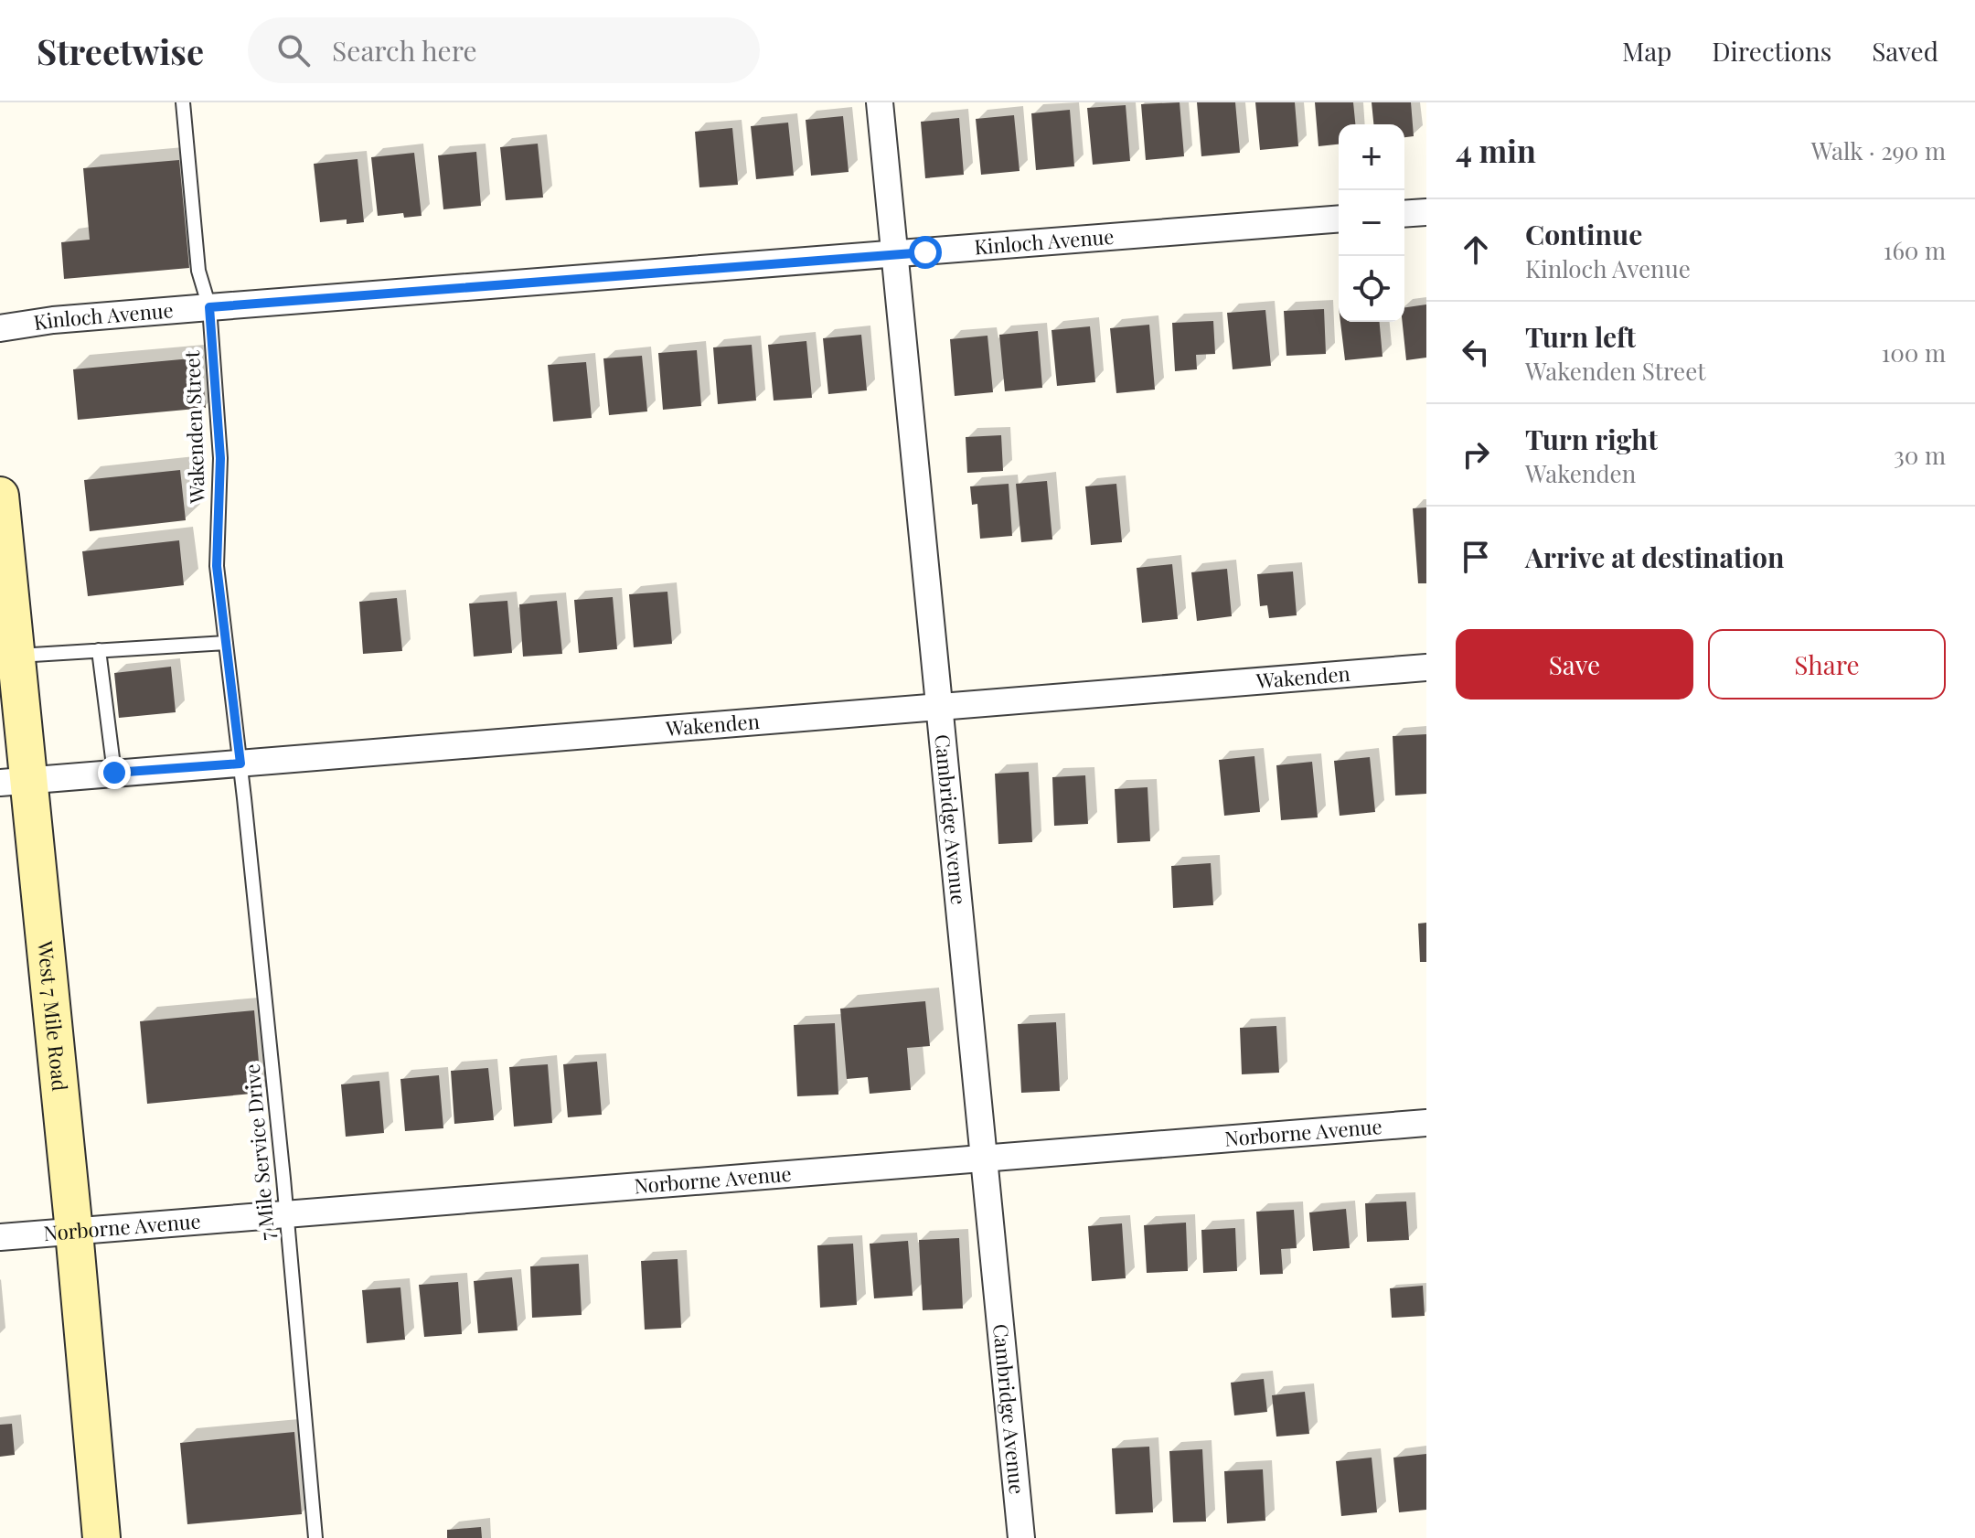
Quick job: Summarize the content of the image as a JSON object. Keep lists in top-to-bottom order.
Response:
{
  "streets": {
    "main road": ["West 7 Mile Road"],
    "street": [
      "Kinloch Avenue",
      "Wakenden",
      "Cambridge Avenue",
      "Norborne Avenue"
    ],
    "lane": ["Wakenden Street", "7 Mile Service Drive"]
  },
  "crossings": [
    ["Kinloch Avenue", "Wakenden Street"],
    ["Kinloch Avenue", "Cambridge Avenue"],
    ["Wakenden Street", "Wakenden"],
    ["Wakenden Street", "7 Mile Service Drive"],
    ["Wakenden", "Cambridge Avenue"],
    ["Wakenden", "West 7 Mile Road"],
    ["Wakenden", "7 Mile Service Drive"],
    ["Cambridge Avenue", "Norborne Avenue"],
    ["West 7 Mile Road", "Norborne Avenue"],
    ["Norborne Avenue", "7 Mile Service Drive"]
  ],
  "page": {
    "header": "Streetwise",
    "search": "Search here",
    "nav": ["Map", "Directions", "Saved"],
    "heading": ["4 min", "Walk · 290 m"],
    "map_buttons": ["+", "−"],
    "list": [
      ["Continue", "Kinloch Avenue", "160 m"],
      ["Turn left", "Wakenden Street", "100 m"],
      ["Turn right", "Wakenden", "30 m"],
      "Arrive at destination"
    ],
    "buttons": ["Save", "Share"]
  }
}
